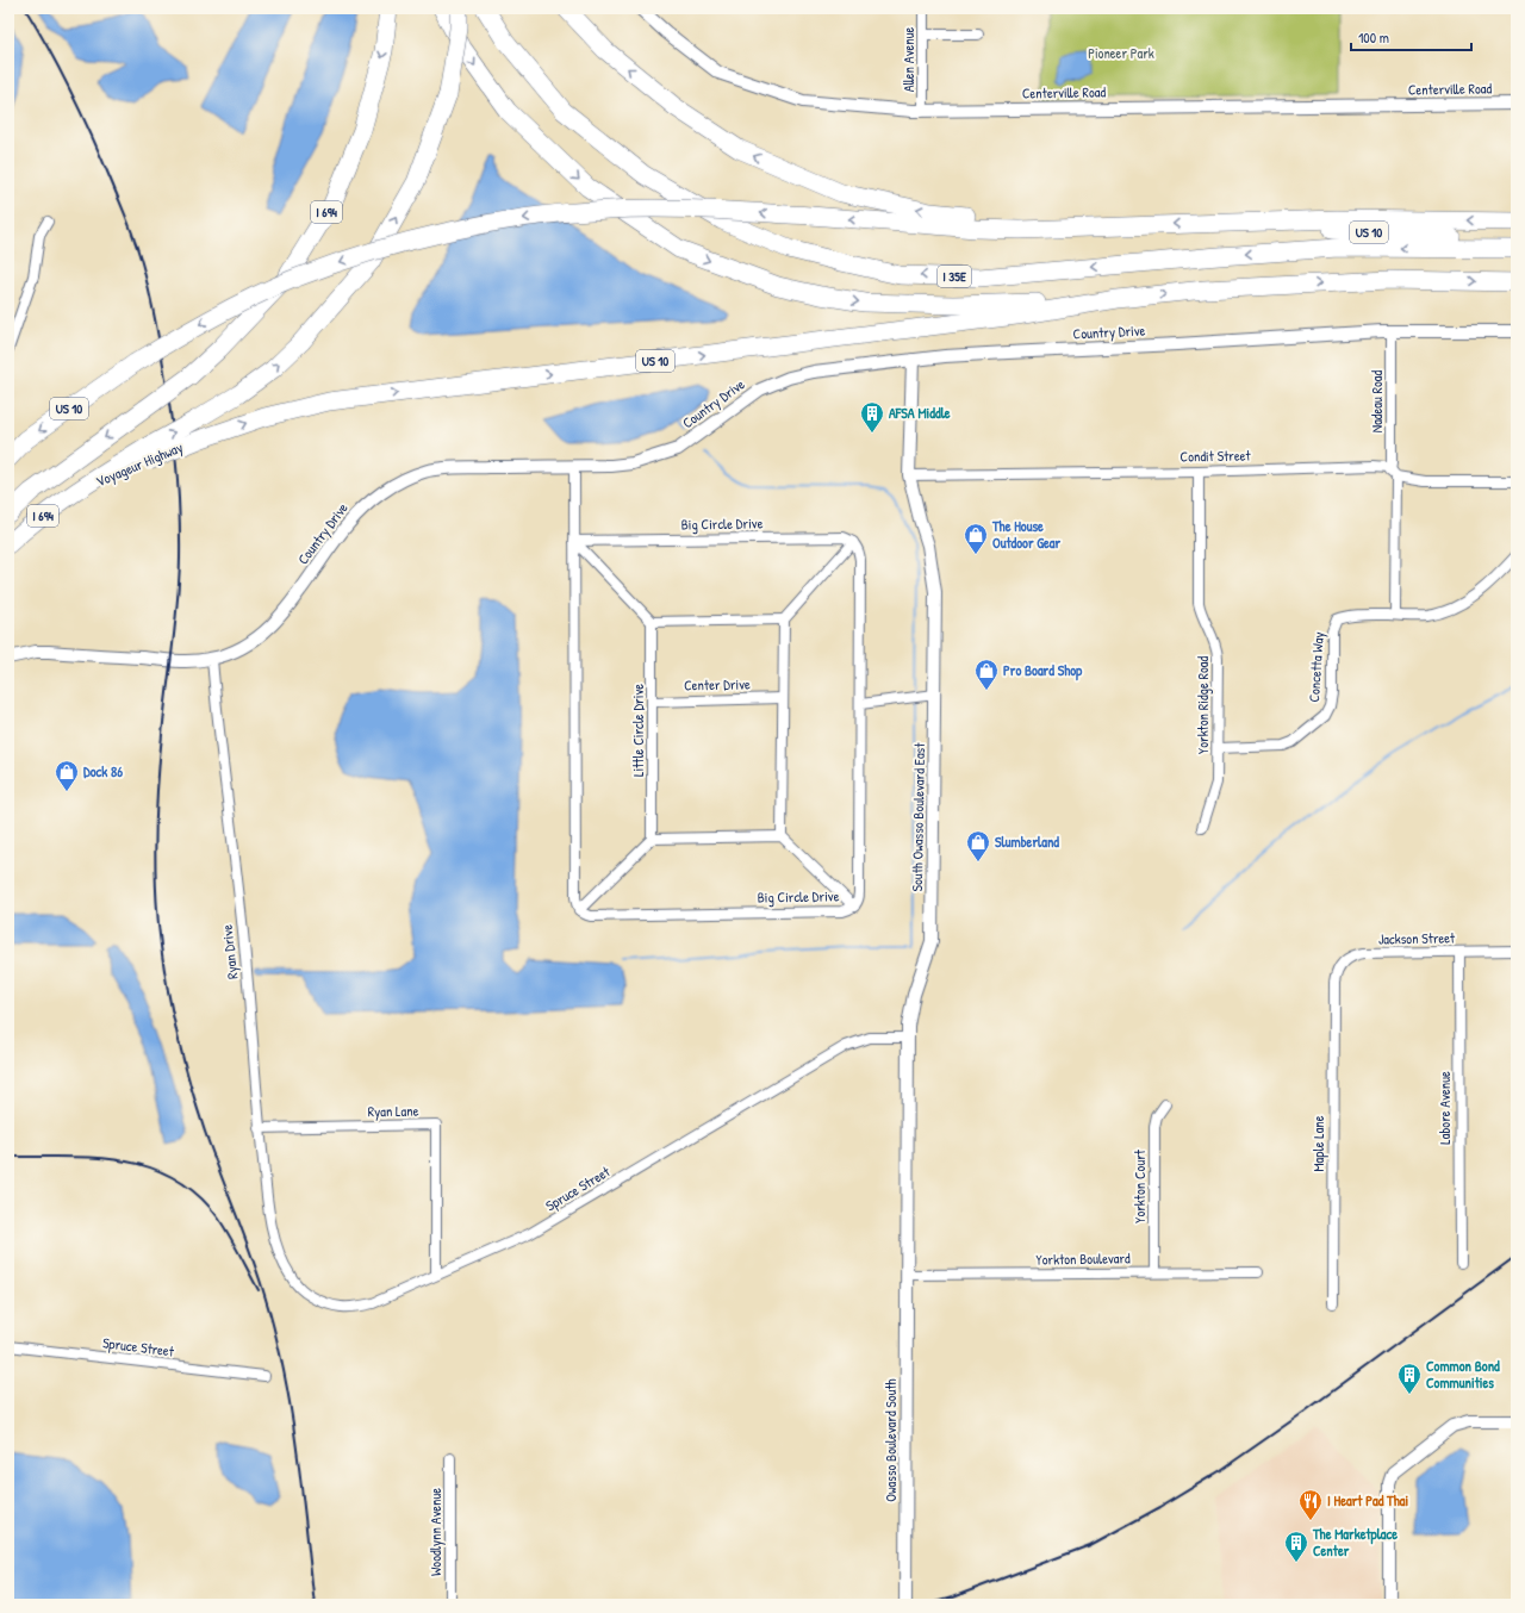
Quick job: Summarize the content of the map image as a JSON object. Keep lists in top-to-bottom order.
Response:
{
  "streets": {
    "highway": [
      "I 694",
      "US 10",
      "I 35E",
      "Voyageur Highway"
    ],
    "street": [
      "Allen Avenue",
      "Centerville Road",
      "Country Drive",
      "Nadeau Road",
      "Condit Street",
      "Big Circle Drive",
      "Concetta Way",
      "Center Drive",
      "Yorkton Ridge Road",
      "Little Circle Drive",
      "South Owasso Boulevard East",
      "Jackson Street",
      "Ryan Drive",
      "Labore Avenue",
      "Ryan Lane",
      "Maple Lane",
      "Yorkton Court",
      "Spruce Street",
      "Yorkton Boulevard",
      "Owasso Boulevard South",
      "Woodlynn Avenue"
    ]
  },
  "crossings": [
    ["Allen Avenue", "Centerville Road"],
    ["I 694", "Voyageur Highway"],
    ["I 35E", "Voyageur Highway"],
    ["Country Drive", "Nadeau Road"],
    ["Country Drive", "South Owasso Boulevard East"],
    ["Country Drive", "Ryan Drive"],
    ["Nadeau Road", "Condit Street"],
    ["Nadeau Road", "Concetta Way"],
    ["Condit Street", "Yorkton Ridge Road"],
    ["Condit Street", "South Owasso Boulevard East"],
    ["Concetta Way", "Yorkton Ridge Road"],
    ["Center Drive", "Little Circle Drive"],
    ["South Owasso Boulevard East", "Spruce Street"],
    ["South Owasso Boulevard East", "Yorkton Boulevard"],
    ["South Owasso Boulevard East", "Owasso Boulevard South"],
    ["Jackson Street", "Labore Avenue"],
    ["Jackson Street", "Maple Lane"],
    ["Ryan Drive", "Ryan Lane"],
    ["Ryan Drive", "Spruce Street"],
    ["Ryan Lane", "Spruce Street"],
    ["Yorkton Court", "Yorkton Boulevard"],
    ["Yorkton Boulevard", "Owasso Boulevard South"]
  ],
  "parks": ["Pioneer Park"],
  "places": {
    "building": ["AFSA Middle", "Common Bond Communities", "The Marketplace Center"],
    "shop": [
      "The House Outdoor Gear",
      "Pro Board Shop",
      "Dock 86",
      "Slumberland"
    ],
    "restaurant": ["I Heart Pad Thai"]
  },
  "scale_bar": "100 m"
}
